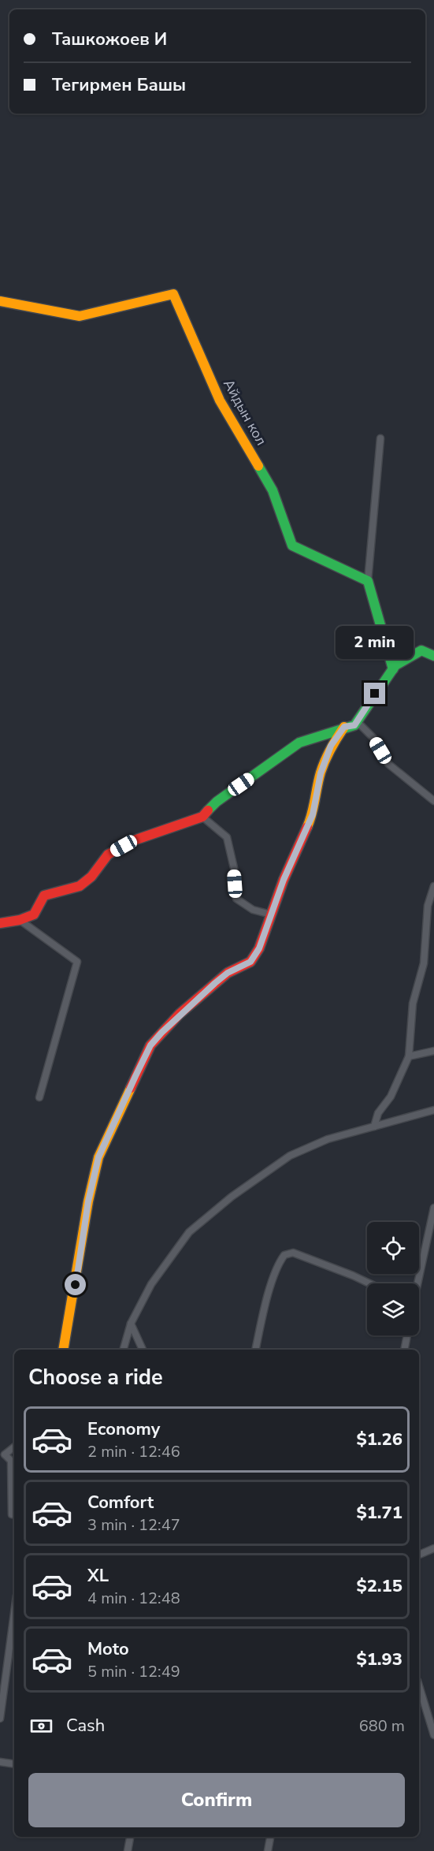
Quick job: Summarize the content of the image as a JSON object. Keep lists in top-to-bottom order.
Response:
{
  "streets": {
    "street": ["Айдын кол"]
  },
  "page": {
    "banner": ["Ташкожоев И", "Тегирмен Башы"],
    "bubble": "2 min",
    "heading": "Choose a ride",
    "list": [
      {
        "name": "Economy",
        "note": "2 min · 12:46",
        "value": "$1.26"
      },
      {
        "name": "Comfort",
        "note": "3 min · 12:47",
        "value": "$1.71"
      },
      {
        "name": "XL",
        "note": "4 min · 12:48",
        "value": "$2.15"
      },
      {
        "name": "Moto",
        "note": "5 min · 12:49",
        "value": "$1.93"
      }
    ],
    "pay": ["Cash", "680 m"],
    "buttons": "Confirm"
  }
}
